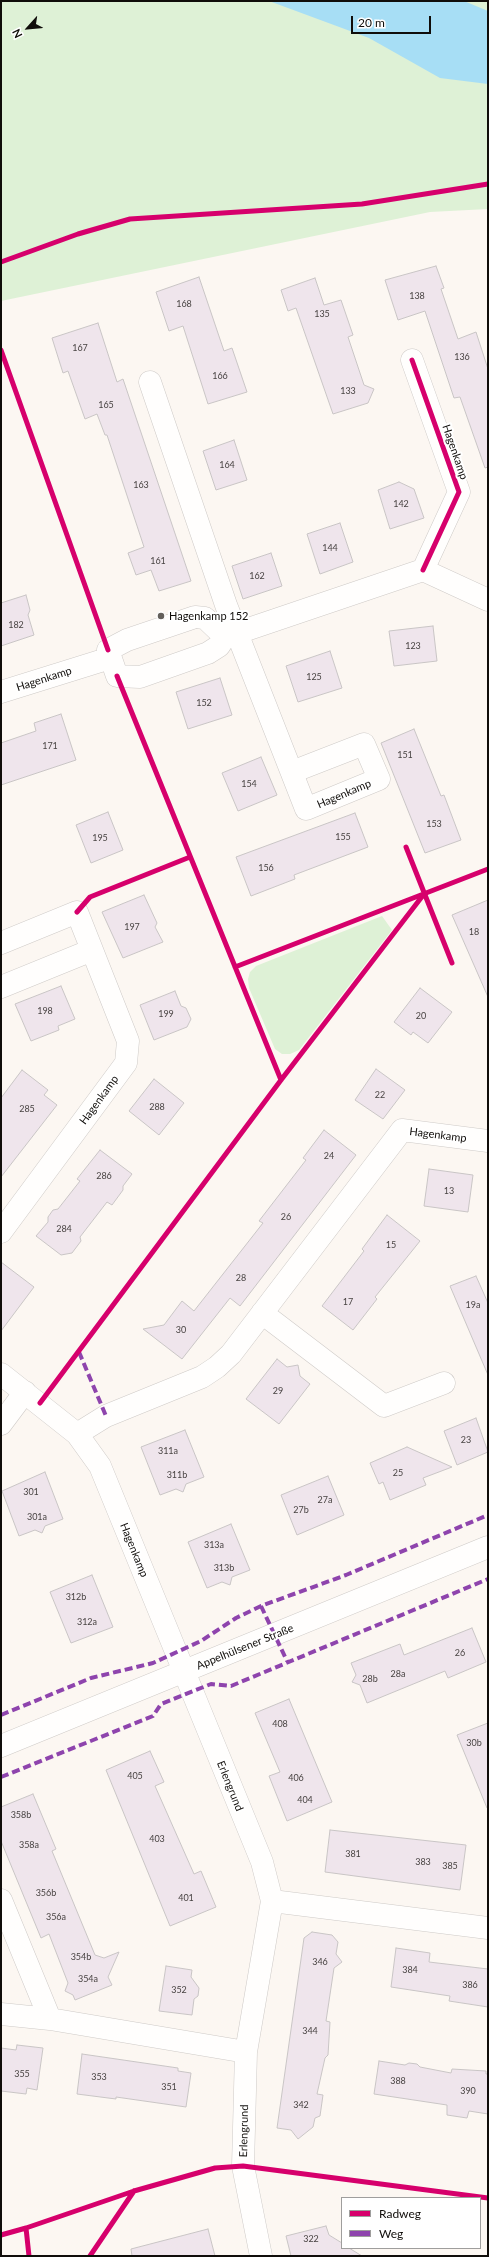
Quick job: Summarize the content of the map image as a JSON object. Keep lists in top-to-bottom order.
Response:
{
  "streets": {
    "street": ["Hagenkamp", "Appelhülsener Straße", "Erlengrund"]
  },
  "crossings": [
    ["Hagenkamp", "Appelhülsener Straße"],
    ["Hagenkamp", "Erlengrund"],
    ["Appelhülsener Straße", "Erlengrund"]
  ],
  "places": ["Hagenkamp 152"],
  "house_numbers": [
    "138",
    "168",
    "135",
    "167",
    "136",
    "166",
    "133",
    "165",
    "164",
    "163",
    "142",
    "144",
    "161",
    "162",
    "182",
    "123",
    "125",
    "152",
    "171",
    "151",
    "154",
    "153",
    "155",
    "195",
    "156",
    "197",
    "18",
    "198",
    "199",
    "20",
    "22",
    "288",
    "285",
    "24",
    "286",
    "13",
    "26",
    "284",
    "15",
    "28",
    "17",
    "19a",
    "30",
    "29",
    "23",
    "311a",
    "25",
    "311b",
    "301",
    "27a",
    "27b",
    "301a",
    "313a",
    "313b",
    "312b",
    "312a",
    "26",
    "28a",
    "28b",
    "408",
    "30b",
    "405",
    "406",
    "404",
    "358b",
    "403",
    "358a",
    "381",
    "383",
    "385",
    "356b",
    "401",
    "356a",
    "354b",
    "346",
    "384",
    "354a",
    "386",
    "352",
    "344",
    "355",
    "353",
    "388",
    "351",
    "390",
    "342",
    "322"
  ],
  "legend": ["Radweg", "Weg"],
  "scale_bar": "20 m",
  "north": "bottom left"
}
